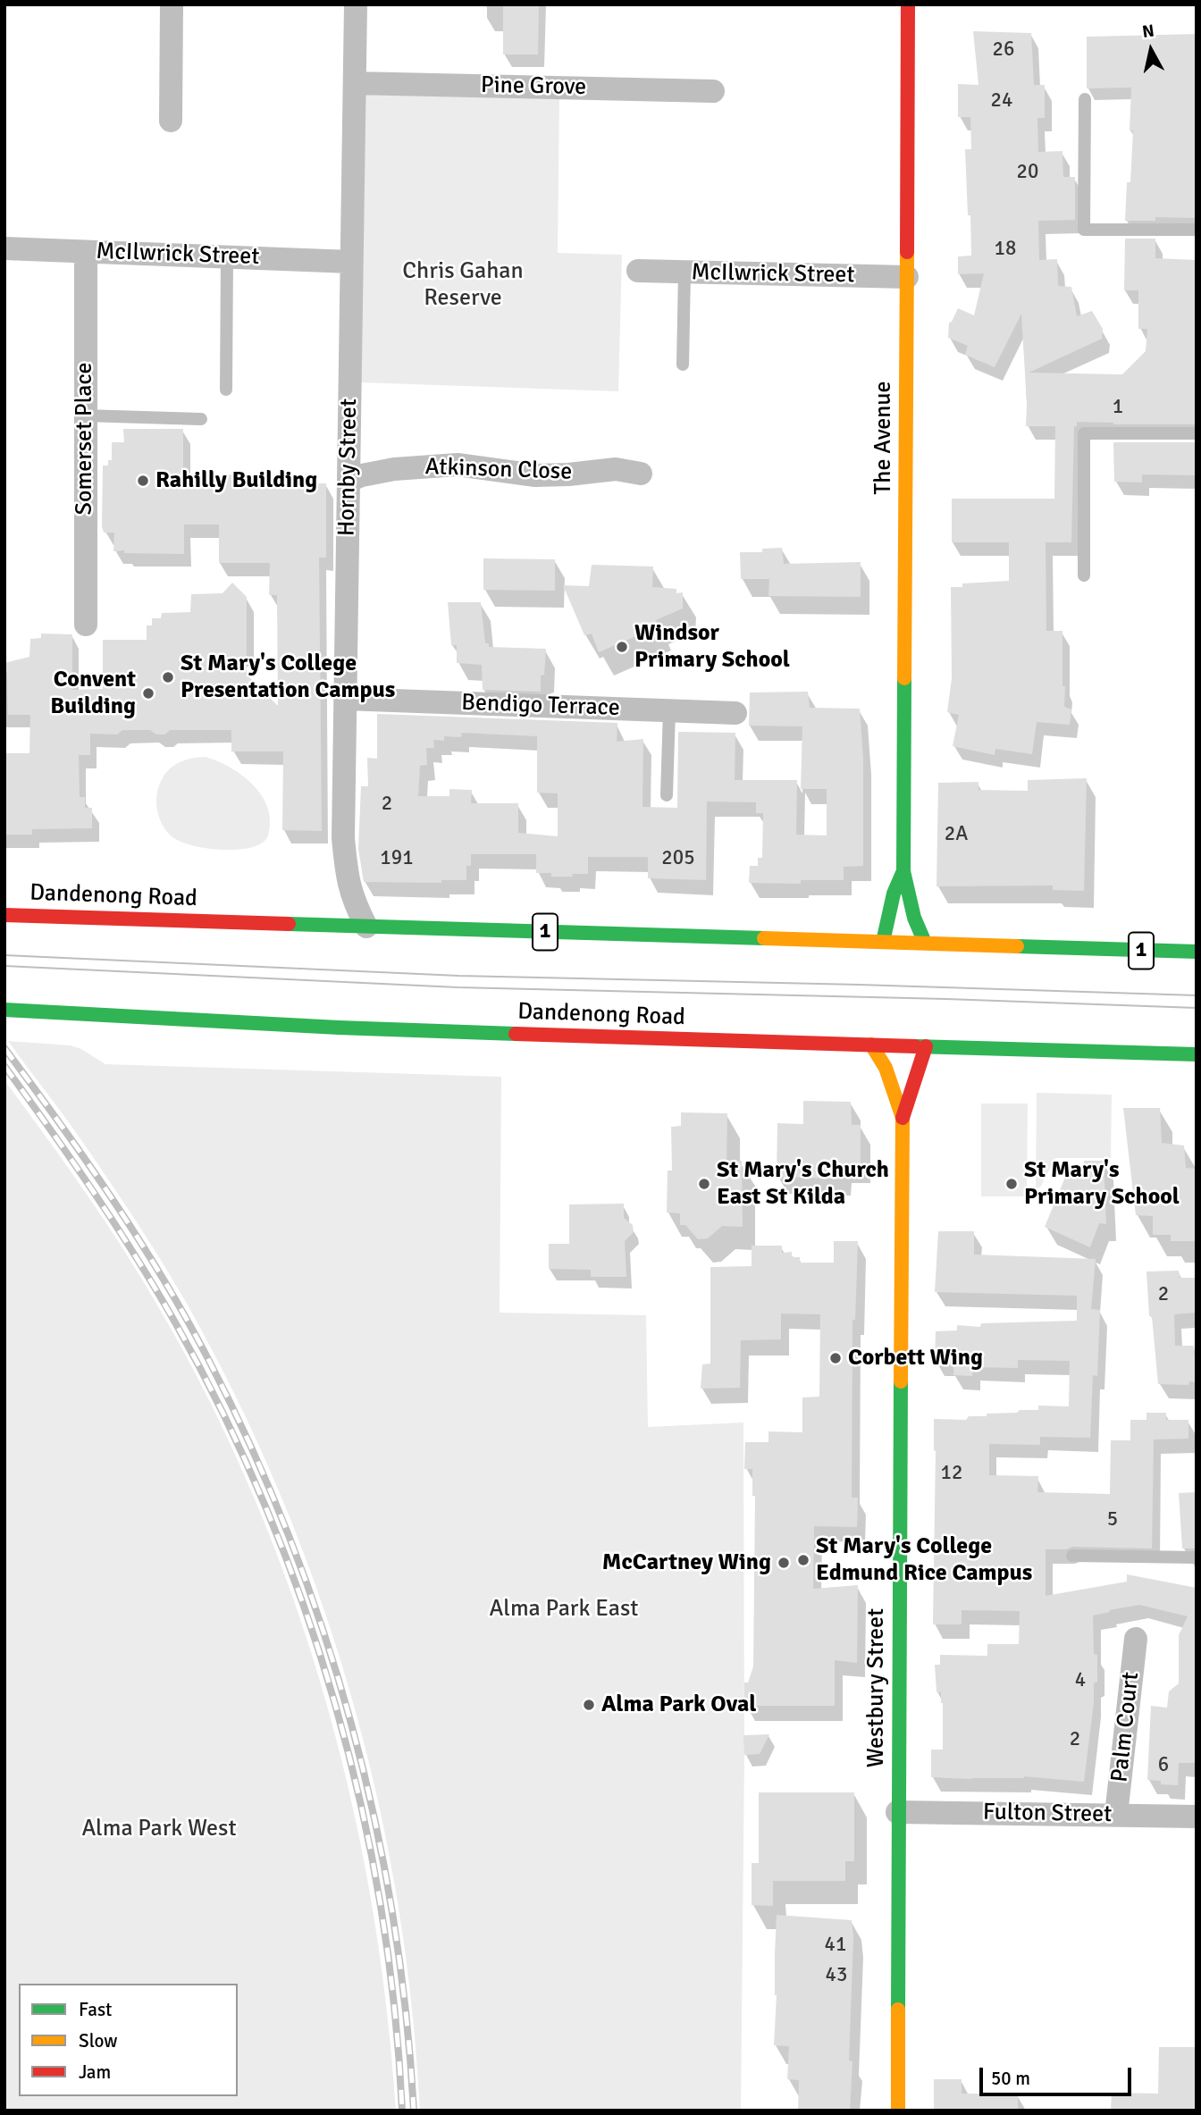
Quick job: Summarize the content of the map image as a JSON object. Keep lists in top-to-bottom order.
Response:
{
  "streets": {
    "main road": [
      "The Avenue",
      "Dandenong Road",
      "1",
      "Westbury Street"
    ],
    "street": [
      "Pine Grove",
      "McIlwrick Street",
      "Somerset Place",
      "Hornby Street",
      "Atkinson Close",
      "Bendigo Terrace",
      "Palm Court",
      "Fulton Street"
    ]
  },
  "crossings": [
    ["Pine Grove", "Hornby Street"],
    ["McIlwrick Street", "The Avenue"],
    ["McIlwrick Street", "Somerset Place"],
    ["McIlwrick Street", "Hornby Street"],
    ["The Avenue", "Dandenong Road"],
    ["Hornby Street", "Atkinson Close"],
    ["Hornby Street", "Bendigo Terrace"],
    ["Hornby Street", "Dandenong Road"],
    ["Dandenong Road", "Westbury Street"],
    ["Westbury Street", "Fulton Street"],
    ["Palm Court", "Fulton Street"]
  ],
  "parks": ["Chris Gahan Reserve", "Alma Park East", "Alma Park West"],
  "places": [
    "Rahilly Building",
    "Windsor Primary School",
    "St Mary's College Presentation Campus",
    "Convent Building",
    "St Mary's Church East St Kilda",
    "St Mary's Primary School",
    "Corbett Wing",
    "St Mary's College Edmund Rice Campus",
    "McCartney Wing",
    "Alma Park Oval"
  ],
  "house_numbers": [
    "26",
    "24",
    "20",
    "18",
    "1",
    "2",
    "2A",
    "191",
    "205",
    "2",
    "12",
    "5",
    "4",
    "2",
    "6",
    "41",
    "43"
  ],
  "legend": ["Fast", "Slow", "Jam"],
  "scale_bar": "50 m",
  "north": "top"
}
